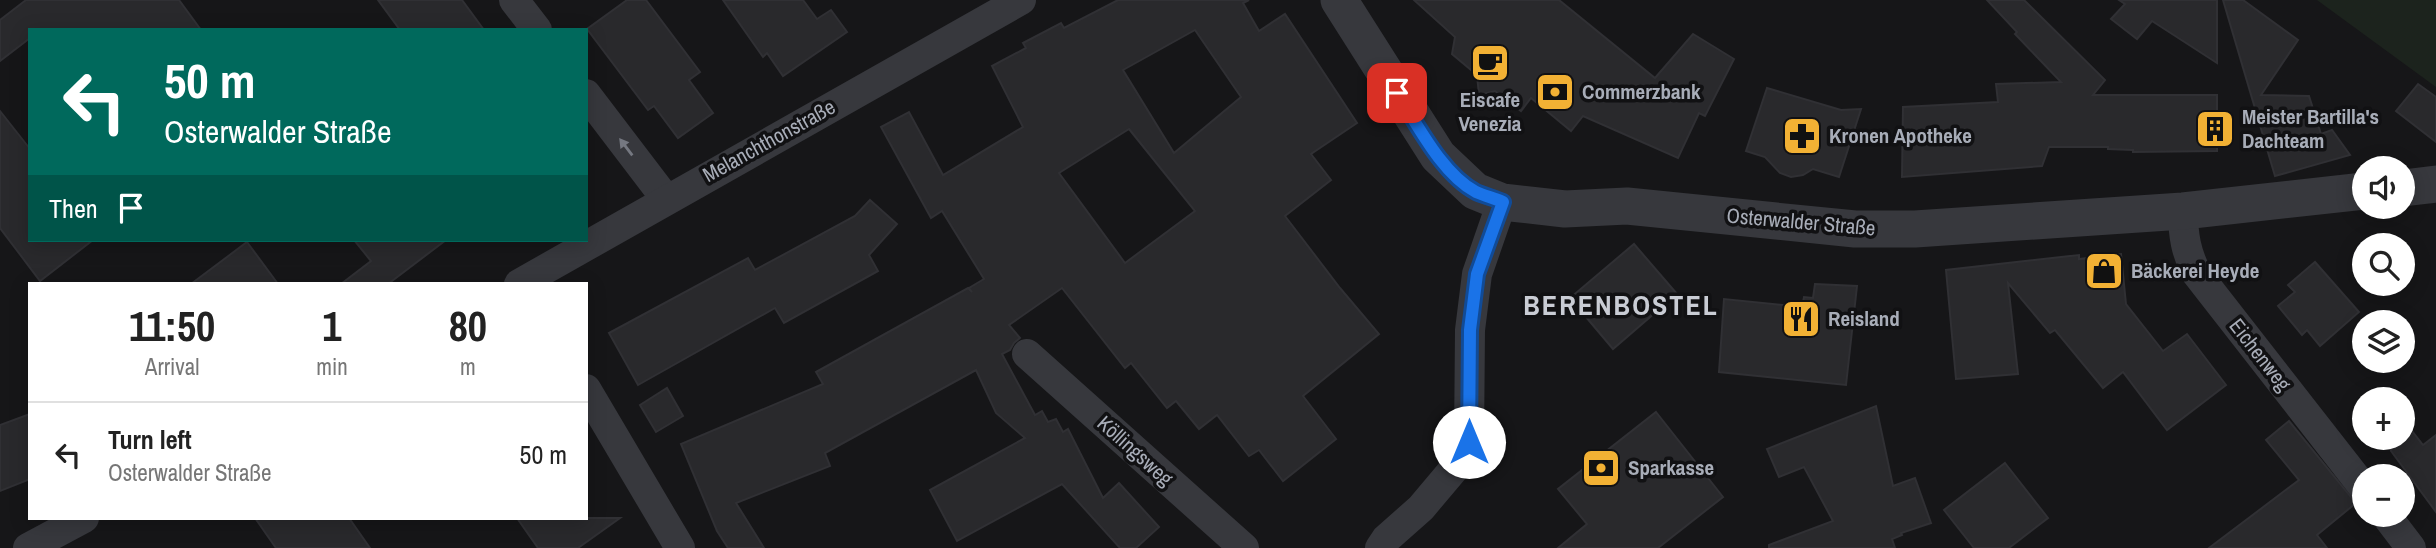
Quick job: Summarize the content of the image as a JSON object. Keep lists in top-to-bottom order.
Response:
{
  "streets": {
    "street": [
      "Melanchthonstraße",
      "Osterwalder Straße",
      "Eichenweg",
      "Köllingsweg"
    ]
  },
  "crossings": [
    ["Osterwalder Straße", "Eichenweg"]
  ],
  "districts": ["BERENBOSTEL"],
  "places": {
    "cafe": ["Eiscafe Venezia"],
    "bank": ["Commerzbank", "Sparkasse"],
    "building": ["Meister Bartilla's Dachteam"],
    "pharmacy": ["Kronen Apotheke"],
    "shop": ["Bäckerei Heyde"],
    "restaurant": ["Reisland"]
  },
  "page": {
    "turn": ["50 m", "Osterwalder Straße"],
    "map_buttons": ["+", "−"],
    "then": "Then",
    "eta": [
      "11:50",
      "Arrival",
      "1",
      "min",
      "80",
      "m"
    ],
    "list": [
      {
        "name": "Turn left",
        "note": "Osterwalder Straße",
        "value": "50 m"
      }
    ]
  }
}
